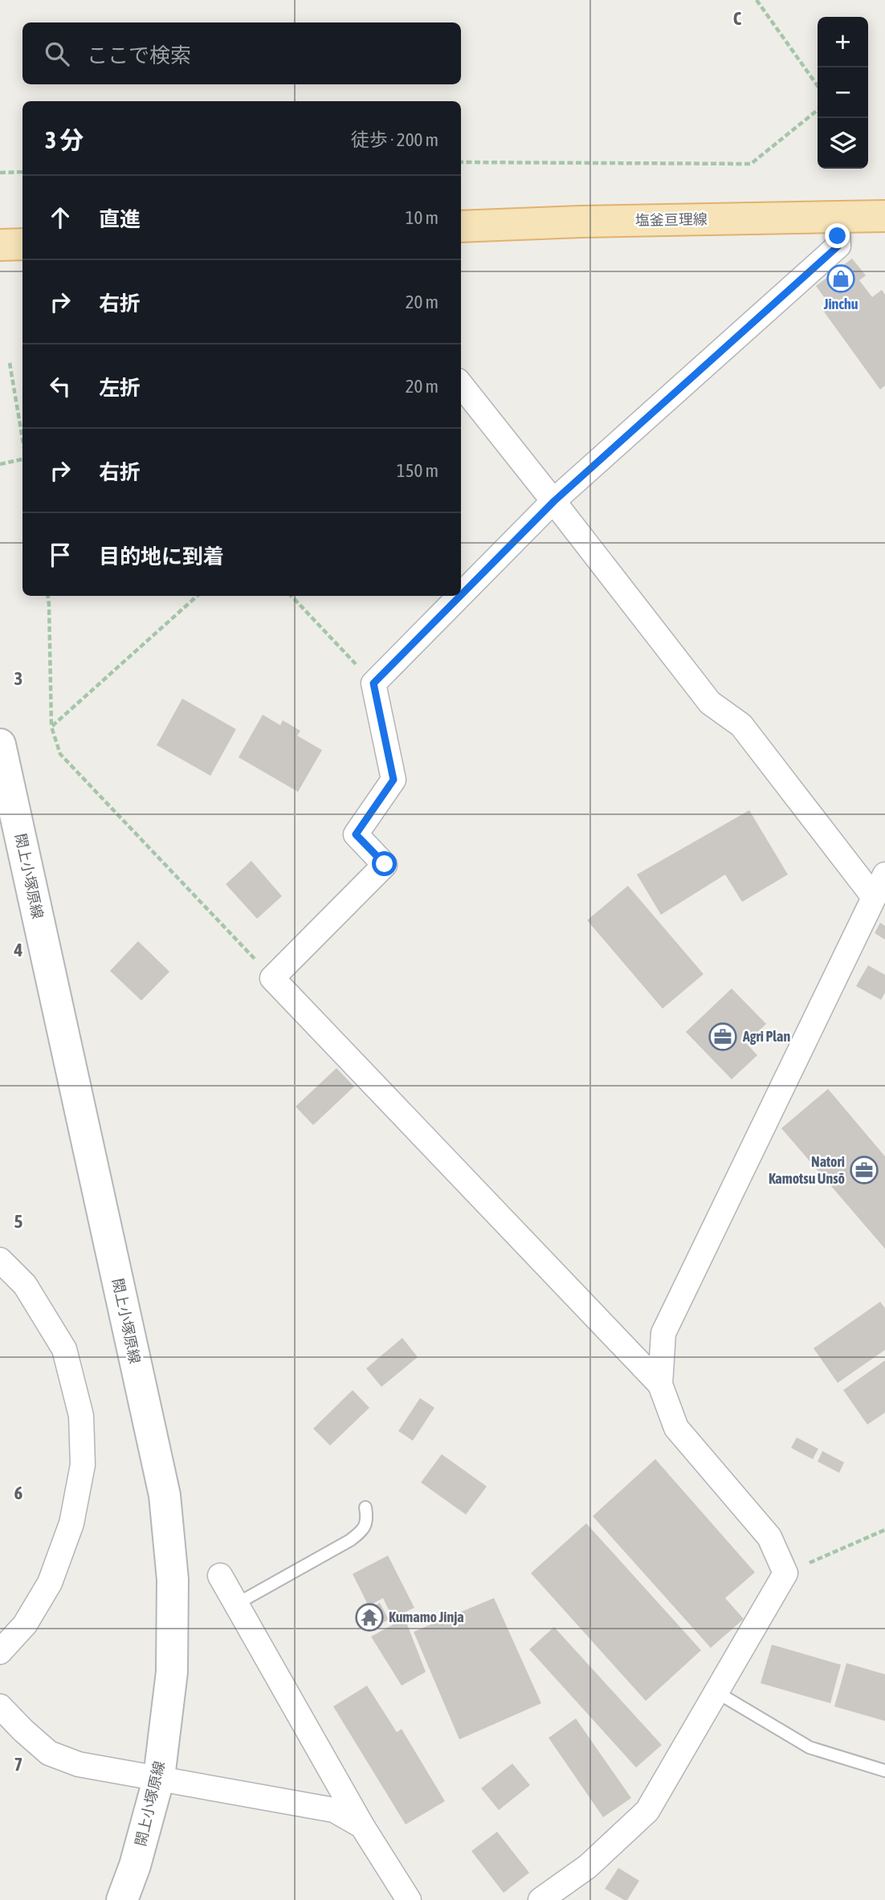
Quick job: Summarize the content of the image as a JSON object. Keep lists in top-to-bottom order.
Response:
{
  "streets": {
    "main road": ["塩釜亘理線"],
    "street": ["閖上小塚原線"]
  },
  "places": {
    "shop": ["Jinchu"],
    "office": ["Agri Plan", "Natori Kamotsu Unsō"],
    "temple": ["Kumamo Jinja"]
  },
  "page": {
    "map_buttons": ["+", "−"],
    "search": "ここで検索",
    "heading": ["3 分", "徒歩 · 200 m"],
    "list": [
      ["直進", "10 m"],
      ["右折", "20 m"],
      ["左折", "20 m"],
      ["右折", "150 m"],
      "目的地に到着"
    ]
  },
  "grid": {
    "columns": ["C"],
    "rows": [
      "3",
      "4",
      "5",
      "6",
      "7"
    ]
  }
}
